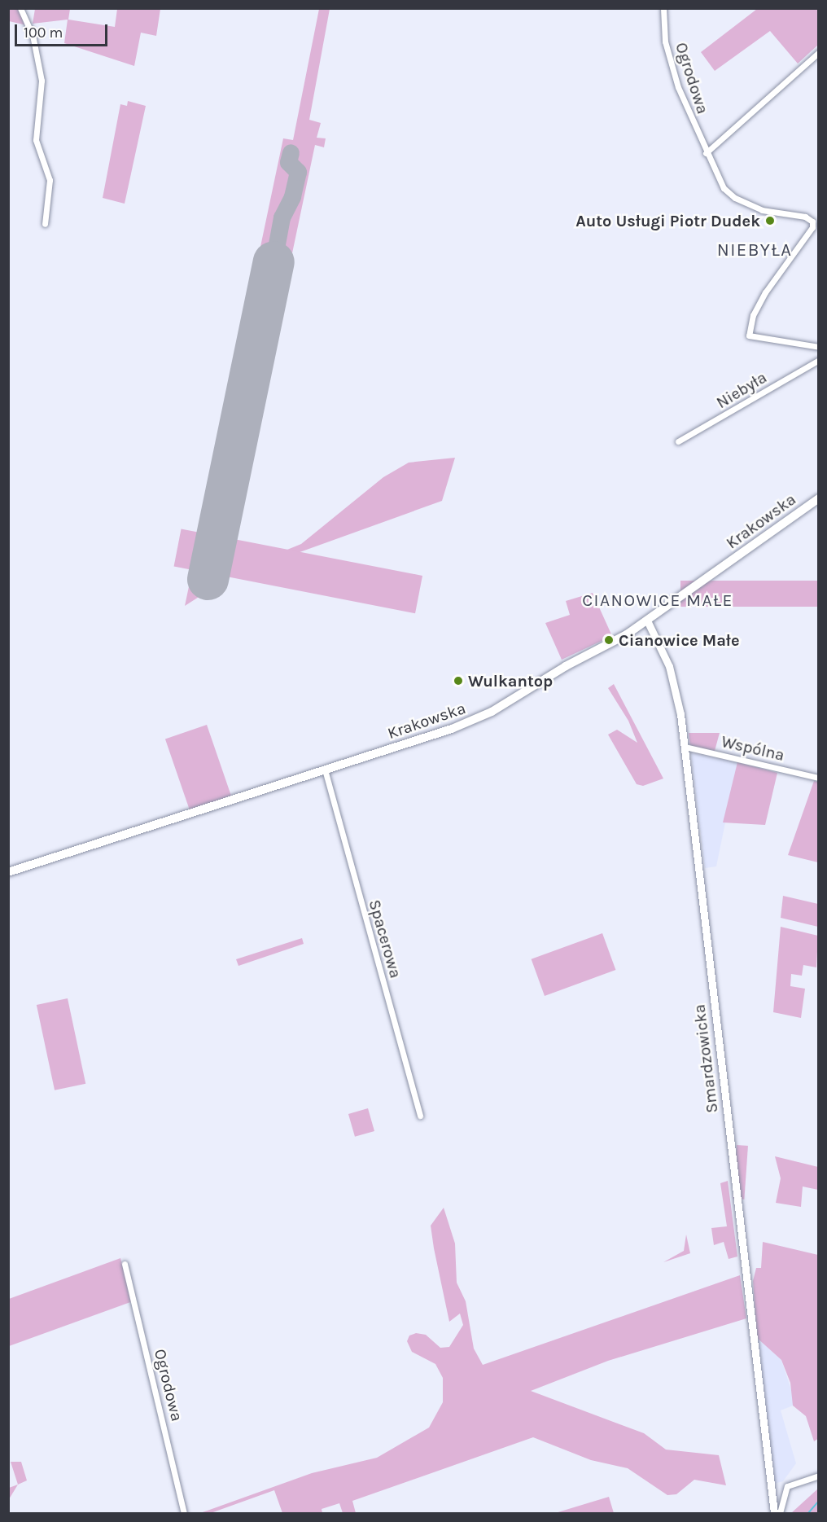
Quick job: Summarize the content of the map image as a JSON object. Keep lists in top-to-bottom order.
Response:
{
  "streets": {
    "main road": ["Krakowska"],
    "street": [
      "Ogrodowa",
      "Niebyła",
      "Wspólna",
      "Spacerowa",
      "Smardzowicka"
    ]
  },
  "crossings": [
    ["Krakowska", "Spacerowa"],
    ["Krakowska", "Smardzowicka"],
    ["Wspólna", "Smardzowicka"]
  ],
  "districts": ["NIEBYŁA", "CIANOWICE MAŁE"],
  "places": ["Auto Usługi Piotr Dudek", "Cianowice Małe", "Wulkantop"],
  "scale_bar": "100 m"
}
